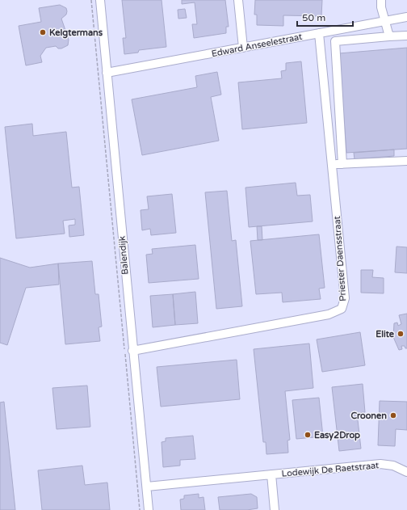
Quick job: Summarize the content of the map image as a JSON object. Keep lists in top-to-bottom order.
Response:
{
  "streets": {
    "street": [
      "Edward Anseelestraat",
      "Balendijk",
      "Priester Daensstraat",
      "Lodewijk De Raetstraat"
    ]
  },
  "crossings": [
    ["Edward Anseelestraat", "Balendijk"],
    ["Edward Anseelestraat", "Priester Daensstraat"],
    ["Balendijk", "Priester Daensstraat"],
    ["Balendijk", "Lodewijk De Raetstraat"]
  ],
  "places": [
    "Kelgtermans",
    "Elite",
    "Croonen",
    "Easy2Drop"
  ],
  "scale_bar": "50 m"
}
